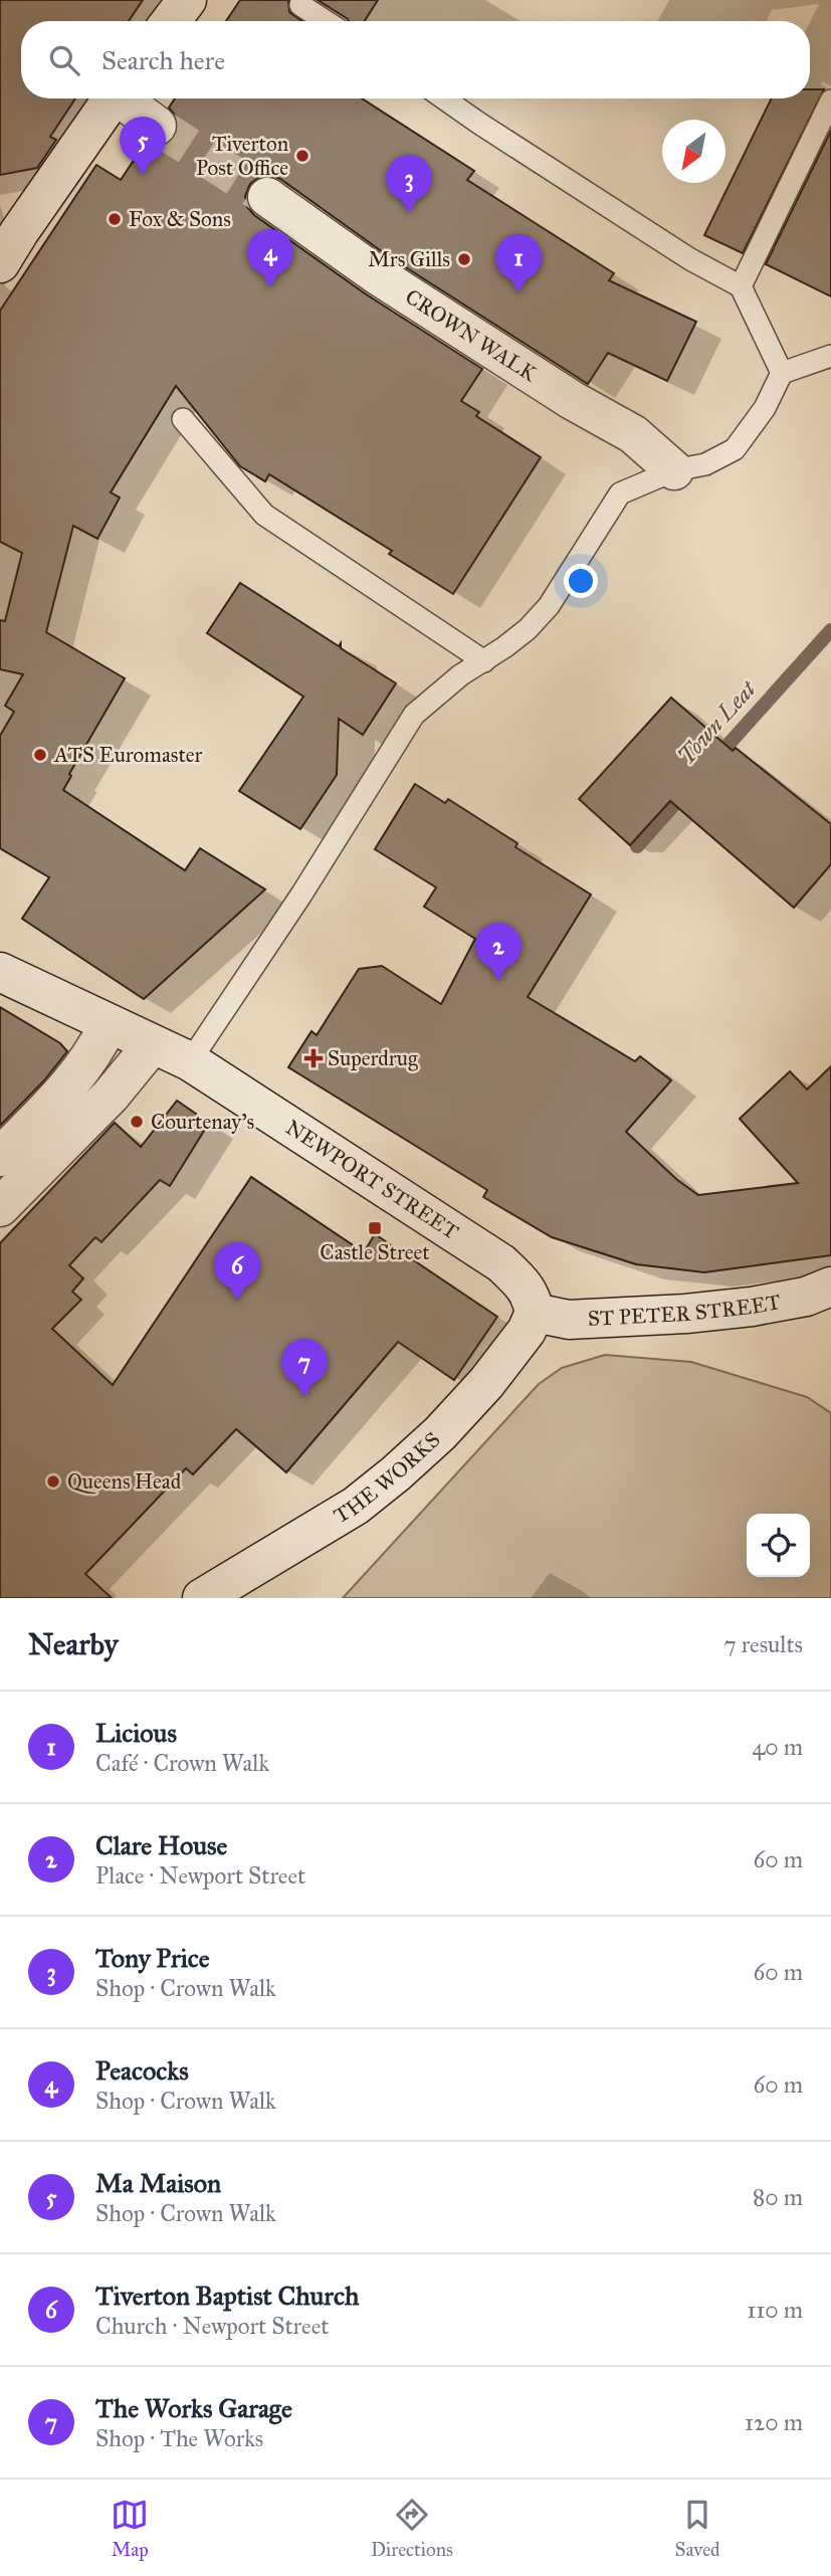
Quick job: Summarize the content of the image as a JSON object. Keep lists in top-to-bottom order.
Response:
{
  "streets": {
    "street": [
      "CROWN WALK",
      "NEWPORT STREET",
      "ST PETER STREET",
      "THE WORKS"
    ]
  },
  "crossings": [
    ["NEWPORT STREET", "ST PETER STREET"],
    ["NEWPORT STREET", "THE WORKS"],
    ["ST PETER STREET", "THE WORKS"]
  ],
  "water": ["Town Leat"],
  "places": {
    "other": [
      "Tiverton Post Office",
      "Fox & Sons",
      "Mrs Gills",
      "ATS Euromaster",
      "Courtenay's",
      "Queens Head"
    ],
    "health": ["Superdrug"],
    "transit": ["Castle Street"]
  },
  "north": "bottom left",
  "page": {
    "search": "Search here",
    "pins": [
      "5",
      "3",
      "4",
      "1",
      "2",
      "6",
      "7"
    ],
    "heading": ["Nearby", "7 results"],
    "list": [
      {
        "mark": "1",
        "name": "Licious",
        "note": "Café · Crown Walk",
        "value": "40 m"
      },
      {
        "mark": "2",
        "name": "Clare House",
        "note": "Place · Newport Street",
        "value": "60 m"
      },
      {
        "mark": "3",
        "name": "Tony Price",
        "note": "Shop · Crown Walk",
        "value": "60 m"
      },
      {
        "mark": "4",
        "name": "Peacocks",
        "note": "Shop · Crown Walk",
        "value": "60 m"
      },
      {
        "mark": "5",
        "name": "Ma Maison",
        "note": "Shop · Crown Walk",
        "value": "80 m"
      },
      {
        "mark": "6",
        "name": "Tiverton Baptist Church",
        "note": "Church · Newport Street",
        "value": "110 m"
      },
      {
        "mark": "7",
        "name": "The Works Garage",
        "note": "Shop · The Works",
        "value": "120 m"
      }
    ],
    "nav": ["Map", "Directions", "Saved"]
  }
}
